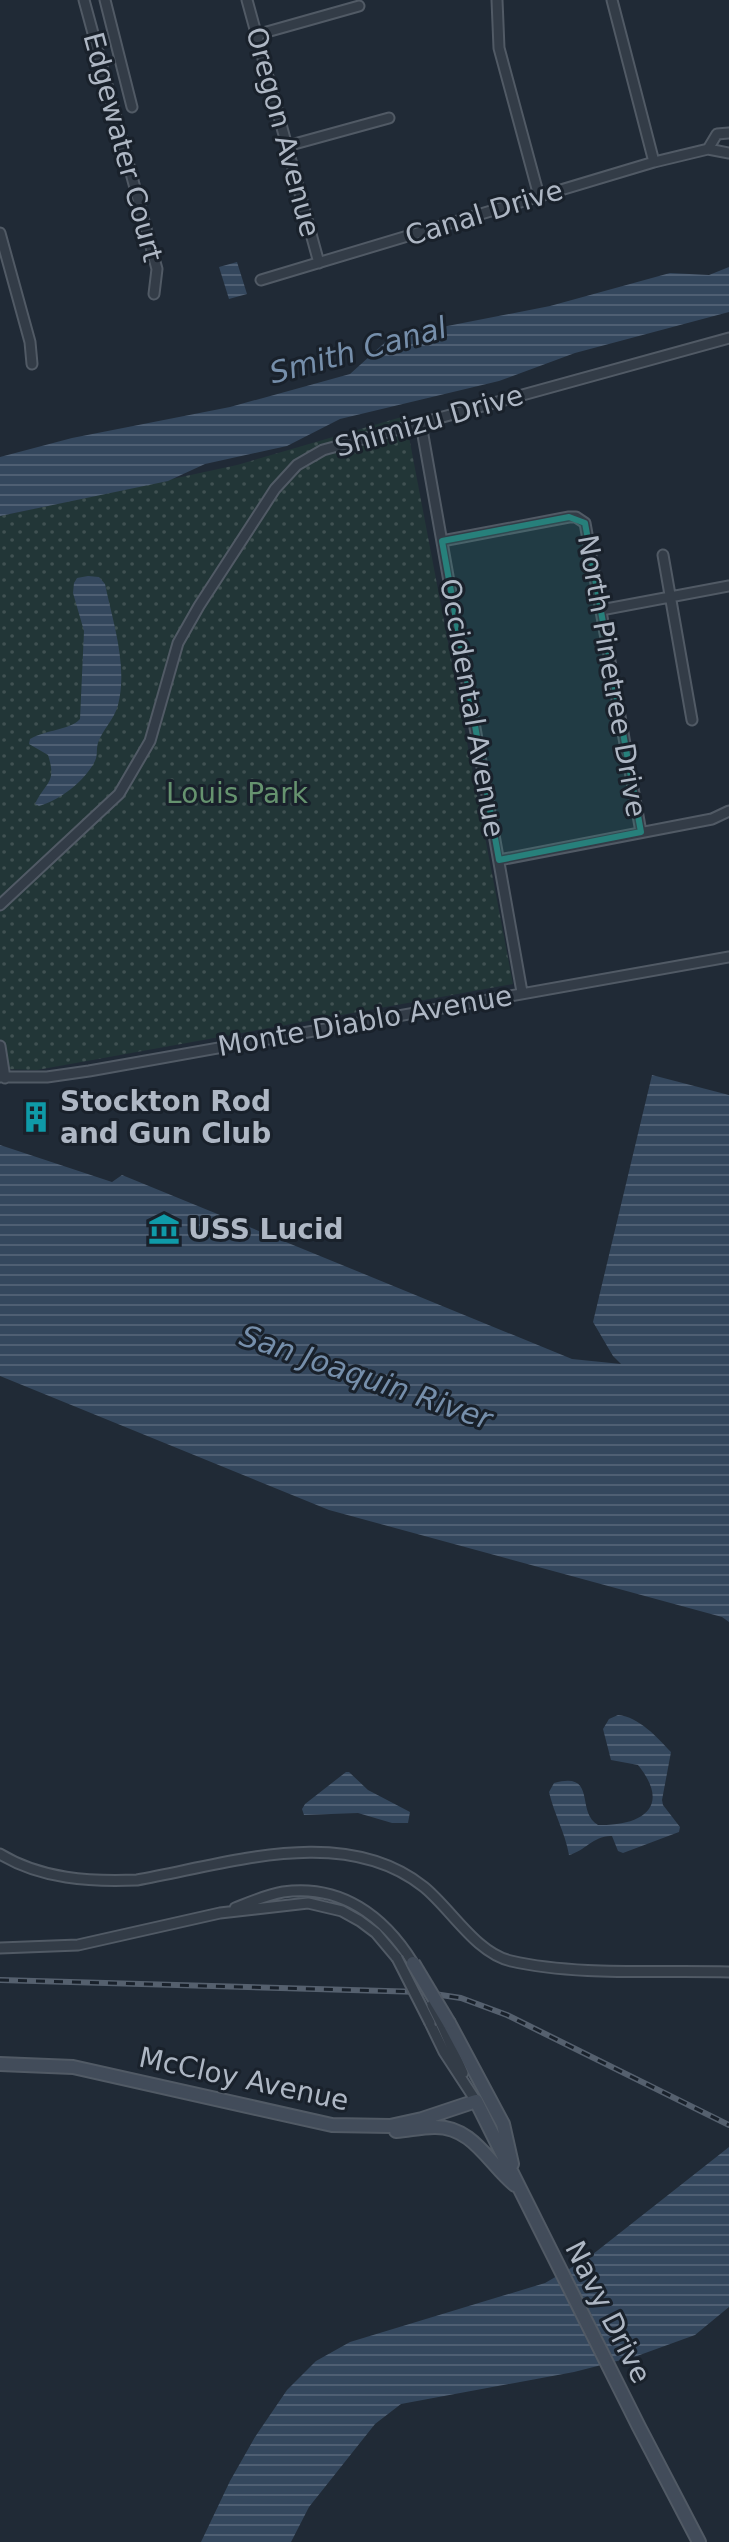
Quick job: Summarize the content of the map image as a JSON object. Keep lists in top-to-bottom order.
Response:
{
  "streets": {
    "street": [
      "Oregon Avenue",
      "Edgewater Court",
      "Canal Drive",
      "Shimizu Drive",
      "North Pinetree Drive",
      "Occidental Avenue",
      "Monte Diablo Avenue",
      "McCloy Avenue",
      "Navy Drive"
    ]
  },
  "crossings": [
    ["Oregon Avenue", "Canal Drive"],
    ["Shimizu Drive", "Occidental Avenue"],
    ["North Pinetree Drive", "Occidental Avenue"],
    ["Occidental Avenue", "Monte Diablo Avenue"],
    ["McCloy Avenue", "Navy Drive"]
  ],
  "water": ["Smith Canal", "San Joaquin River"],
  "parks": ["Louis Park"],
  "places": {
    "building": ["Stockton Rod and Gun Club"],
    "museum": ["USS Lucid"]
  }
}
